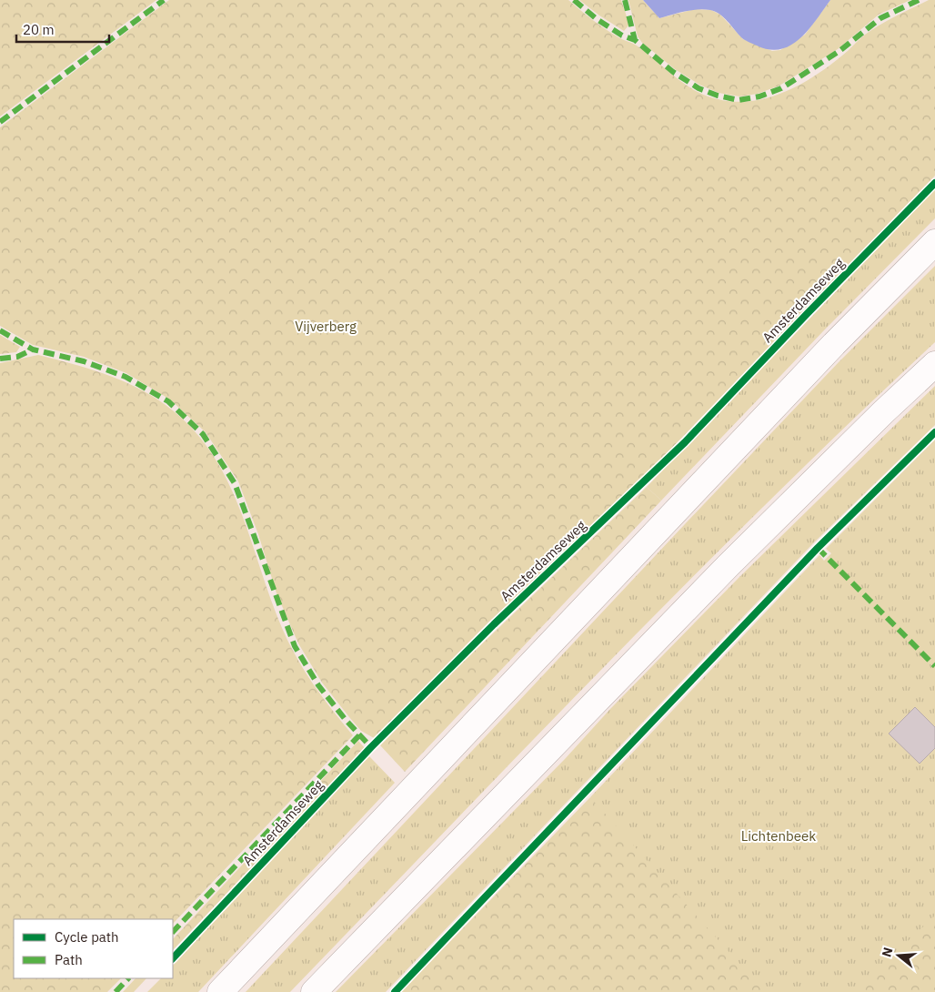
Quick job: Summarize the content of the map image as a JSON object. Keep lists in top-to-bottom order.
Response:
{
  "streets": {
    "cycle path": ["Amsterdamseweg"]
  },
  "parks": ["Vijverberg", "Lichtenbeek"],
  "legend": ["Cycle path", "Path"],
  "scale_bar": "20 m",
  "north": "left"
}
